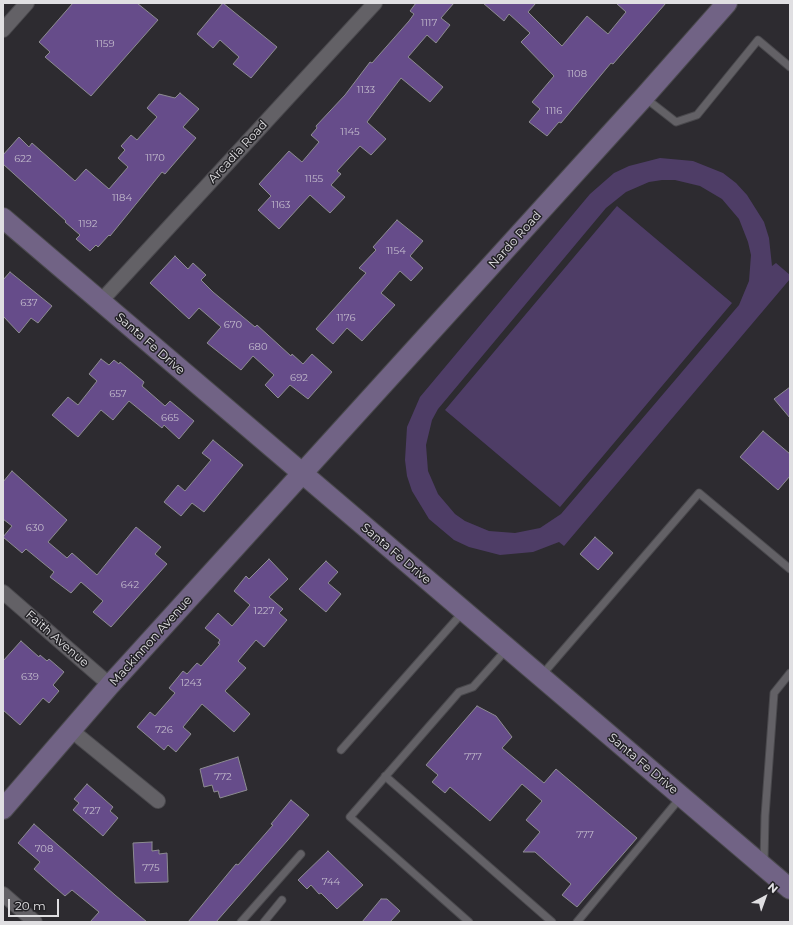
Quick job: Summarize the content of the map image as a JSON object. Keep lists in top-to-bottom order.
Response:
{
  "streets": {
    "street": [
      "Arcadia Road",
      "Nardo Road",
      "Santa Fe Drive",
      "Faith Avenue",
      "Mackinnon Avenue"
    ]
  },
  "crossings": [
    ["Arcadia Road", "Santa Fe Drive"],
    ["Nardo Road", "Santa Fe Drive"],
    ["Nardo Road", "Mackinnon Avenue"],
    ["Santa Fe Drive", "Mackinnon Avenue"],
    ["Faith Avenue", "Mackinnon Avenue"]
  ],
  "house_numbers": [
    "1117",
    "1159",
    "1108",
    "1133",
    "1116",
    "1145",
    "1170",
    "622",
    "1155",
    "1184",
    "1163",
    "1192",
    "1154",
    "637",
    "1176",
    "670",
    "680",
    "692",
    "657",
    "665",
    "630",
    "642",
    "1227",
    "639",
    "1243",
    "726",
    "777",
    "772",
    "727",
    "777",
    "708",
    "775",
    "744"
  ],
  "scale_bar": "20 m",
  "north": "top right"
}
